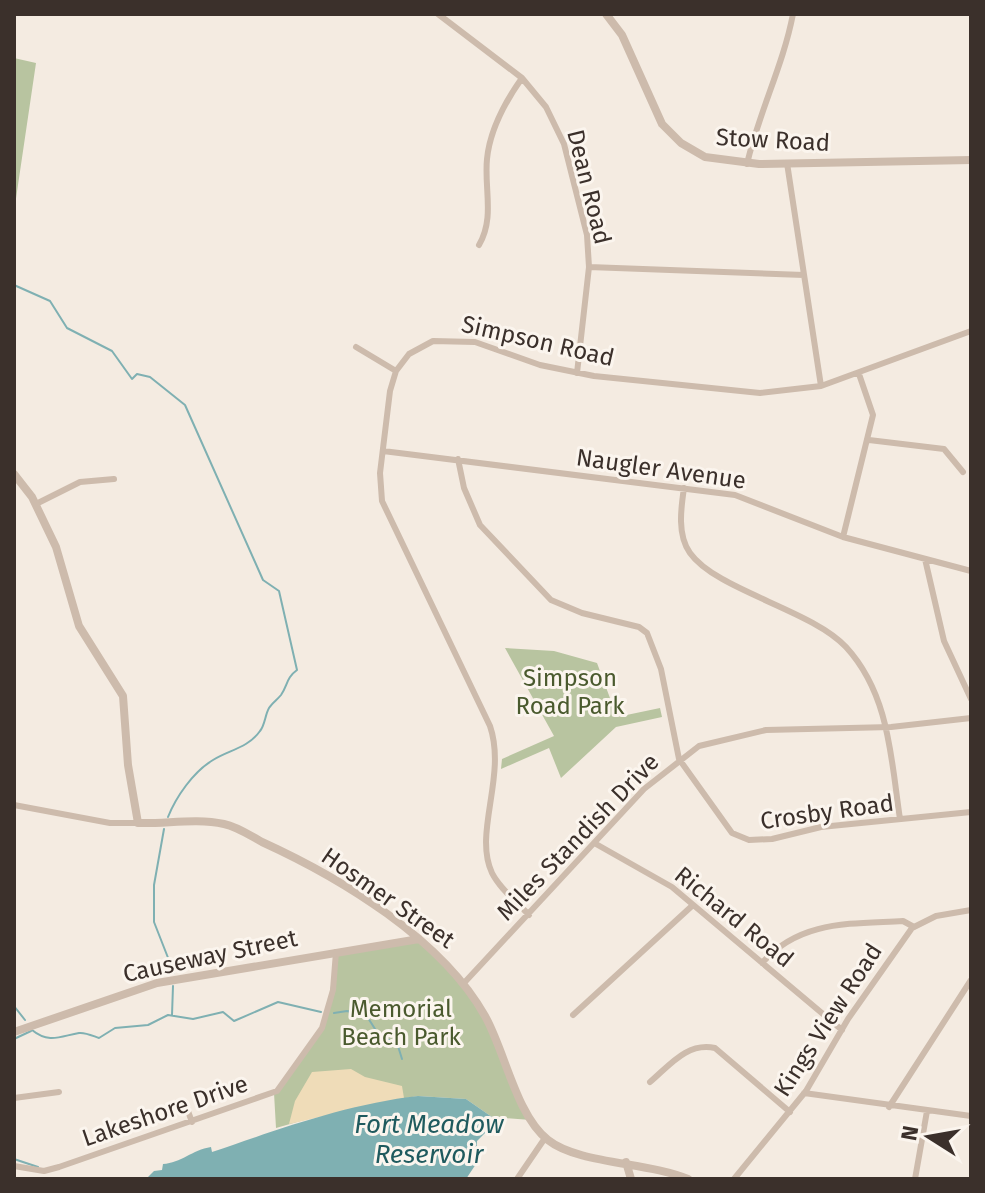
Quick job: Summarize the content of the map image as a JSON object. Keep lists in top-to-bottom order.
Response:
{
  "streets": {
    "street": [
      "Stow Road",
      "Dean Road",
      "Simpson Road",
      "Naugler Avenue",
      "Crosby Road",
      "Miles Standish Drive",
      "Hosmer Street",
      "Richard Road",
      "Causeway Street",
      "Kings View Road",
      "Lakeshore Drive"
    ]
  },
  "crossings": [
    ["Dean Road", "Simpson Road"],
    ["Crosby Road", "Miles Standish Drive"],
    ["Miles Standish Drive", "Hosmer Street"],
    ["Miles Standish Drive", "Richard Road"],
    ["Hosmer Street", "Causeway Street"],
    ["Richard Road", "Kings View Road"],
    ["Causeway Street", "Lakeshore Drive"]
  ],
  "water": ["Fort Meadow Reservoir"],
  "parks": ["Simpson Road Park", "Memorial Beach Park"],
  "north": "left"
}
